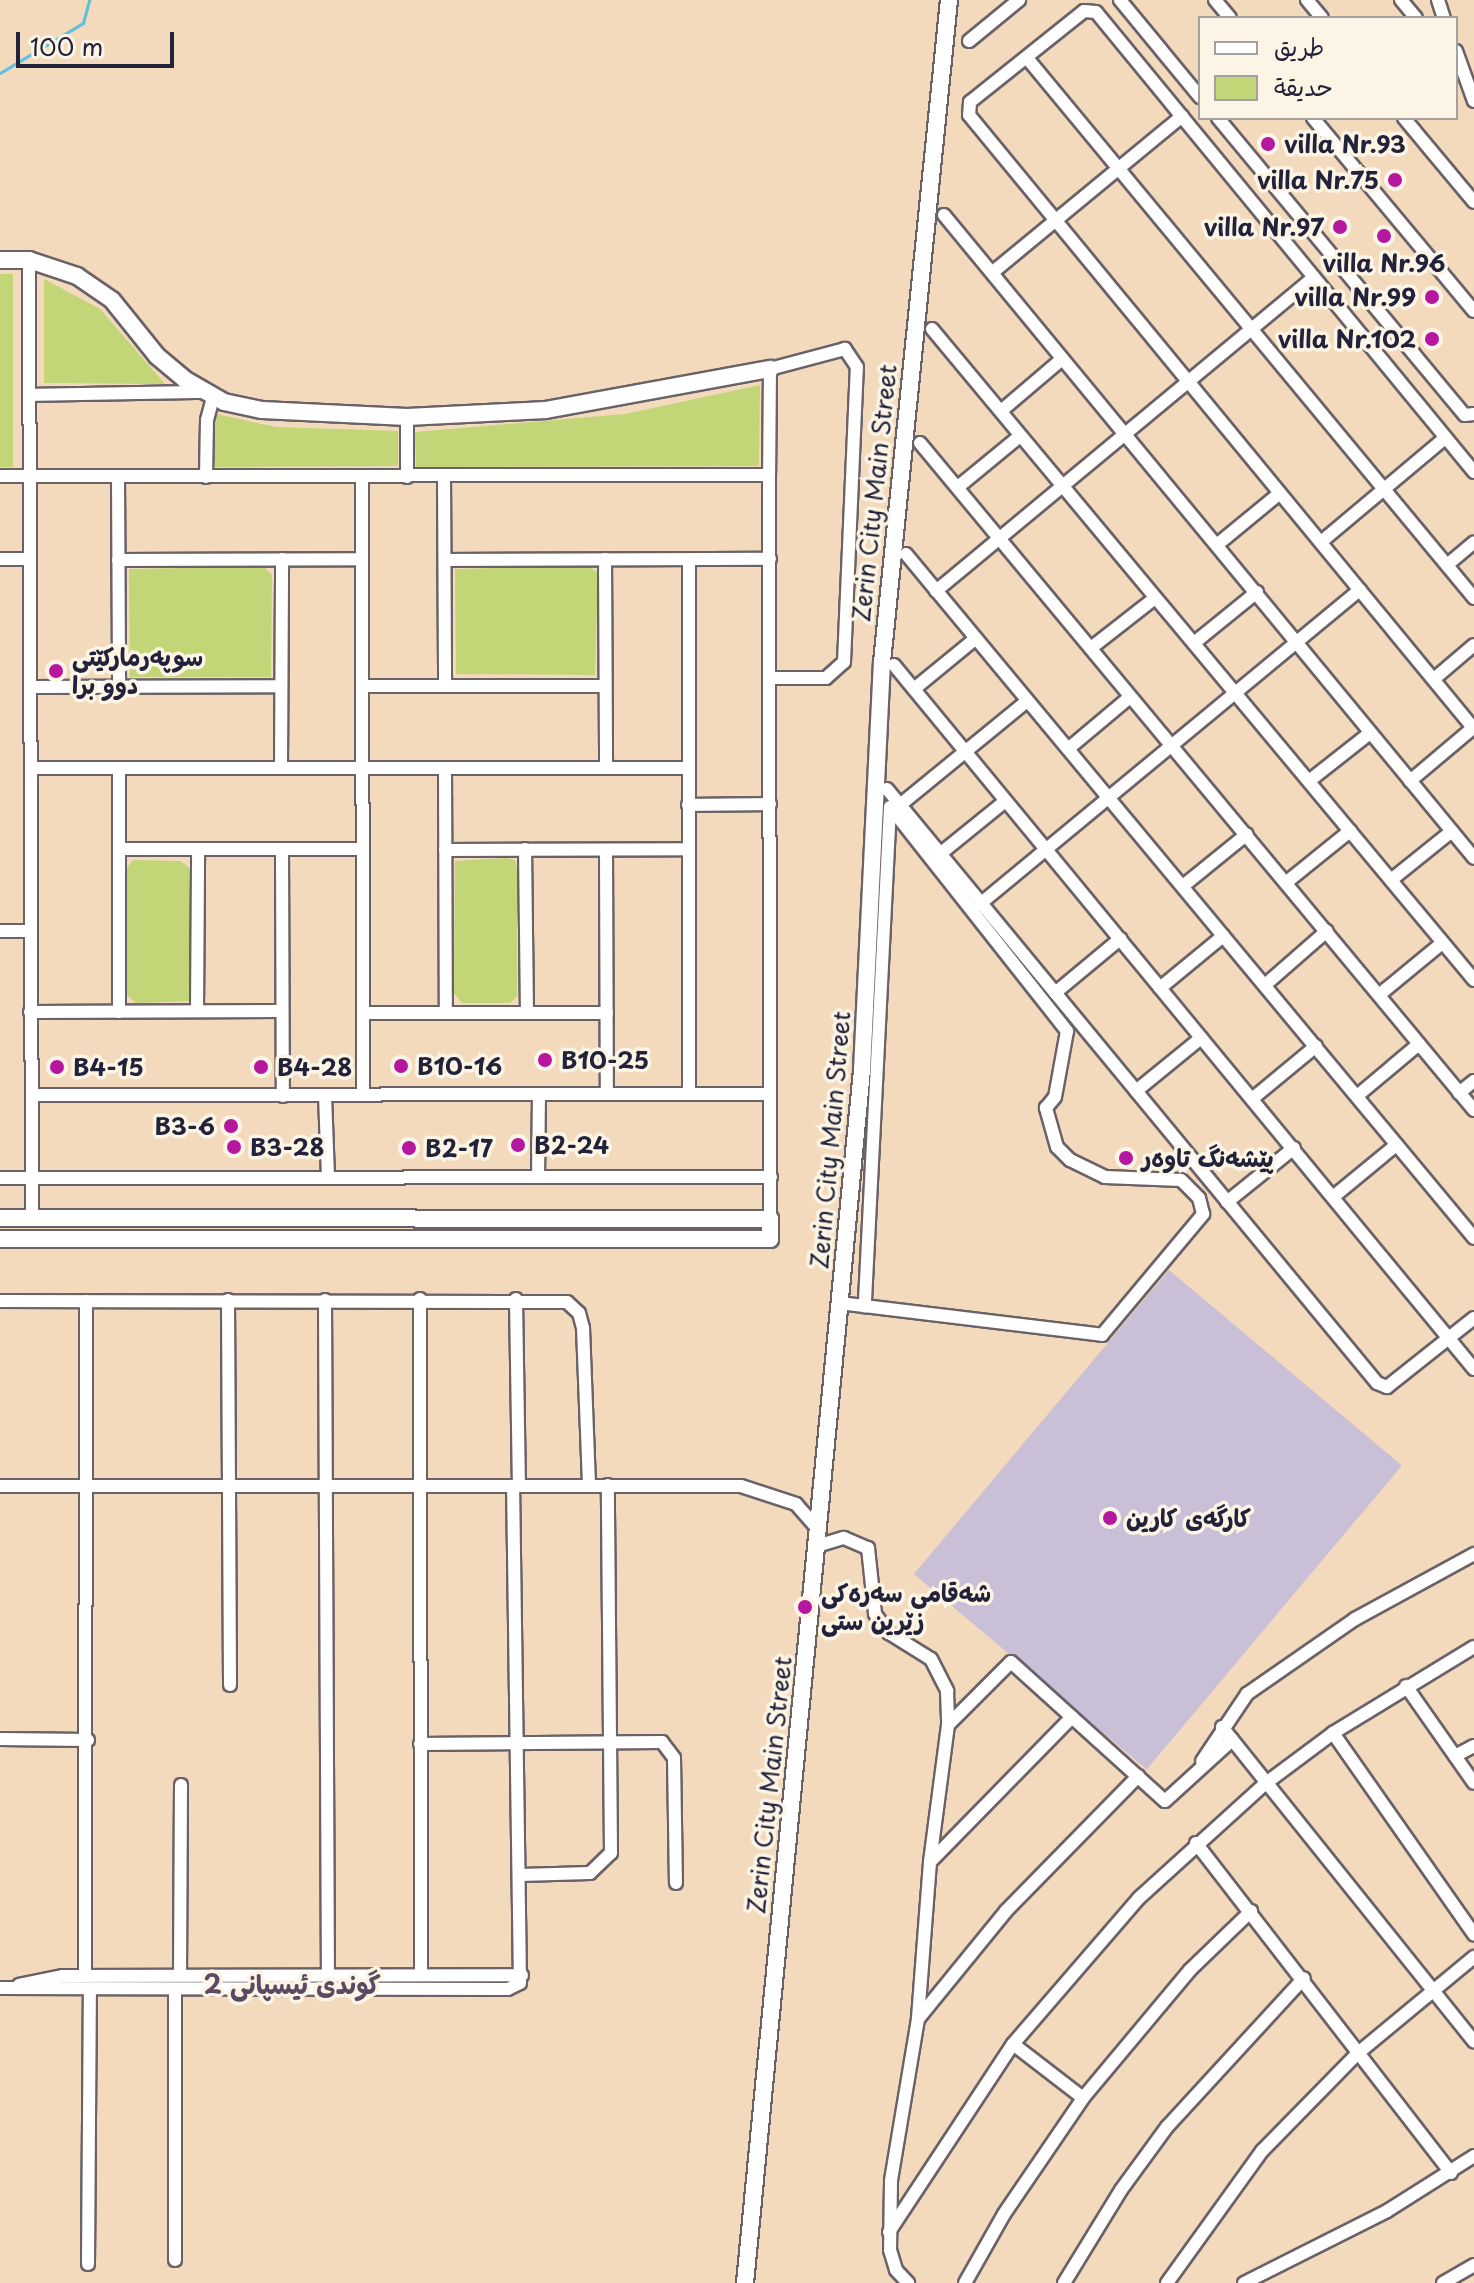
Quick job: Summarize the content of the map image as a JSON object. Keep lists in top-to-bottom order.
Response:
{
  "streets": {
    "street": ["Zerin City Main Street"]
  },
  "districts": ["گوندی ئیسپانی 2"],
  "places": [
    "villa Nr.93",
    "villa Nr.75",
    "villa Nr.97",
    "villa Nr.96",
    "villa Nr.99",
    "villa Nr.102",
    "سوپەرمارکێتی دوو برا",
    "B10-25",
    "B10-16",
    "B4-15",
    "B4-28",
    "B3-6",
    "B2-24",
    "B3-28",
    "B2-17",
    "پێشەنگ تاوەر",
    "کارگەی کارین",
    "شەقامی سەرەکی زێرین ستی"
  ],
  "legend": ["طريق", "حديقة"],
  "scale_bar": "100 m"
}
